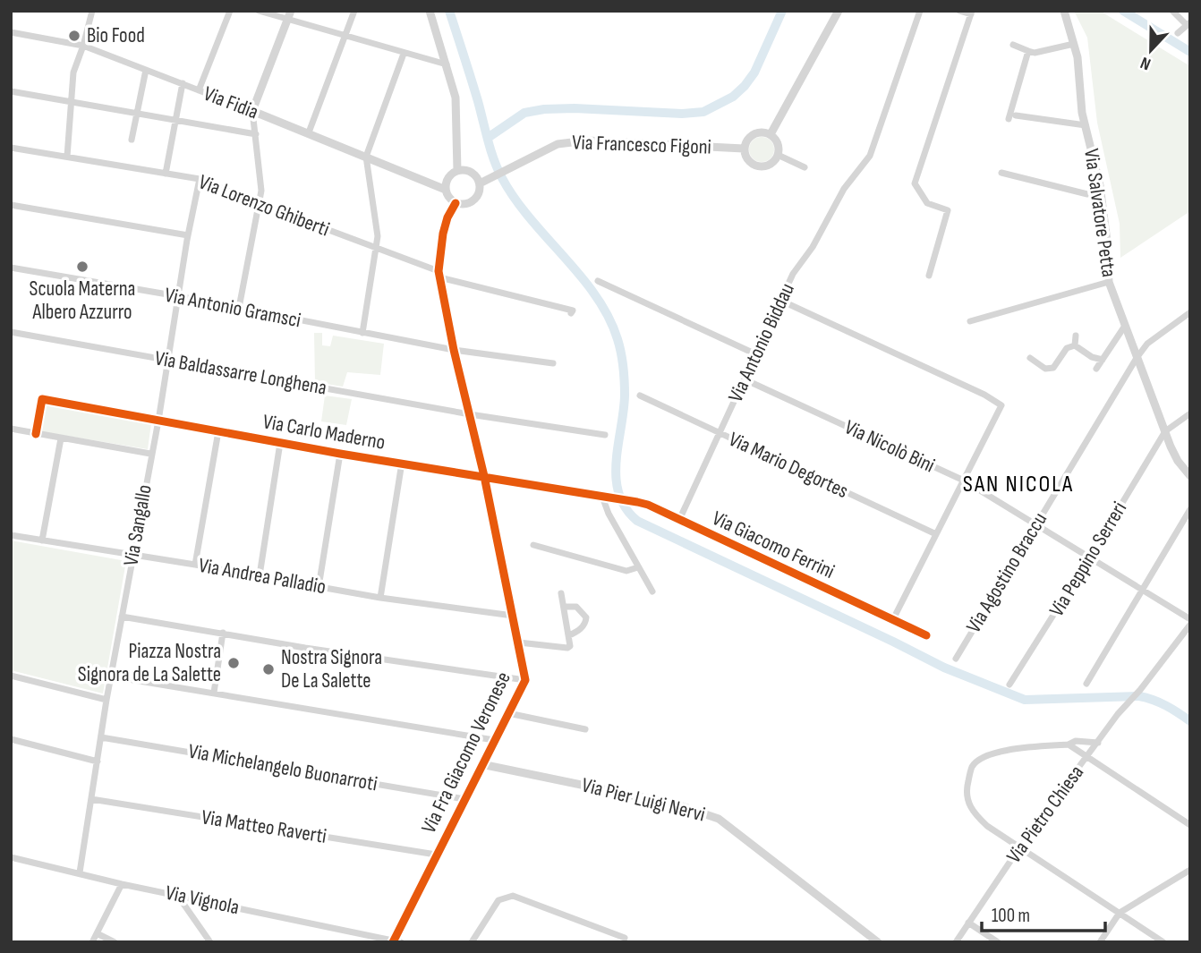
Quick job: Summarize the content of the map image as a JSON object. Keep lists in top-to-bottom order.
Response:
{
  "streets": {
    "street": [
      "Via Fidia",
      "Via Francesco Figoni",
      "Via Lorenzo Ghiberti",
      "Via Salvatore Petta",
      "Via Antonio Gramsci",
      "Via Antonio Biddau",
      "Via Baldassarre Longhena",
      "Via Carlo Maderno",
      "Via Nicolò Bini",
      "Via Mario Degortes",
      "Via Sangallo",
      "Via Giacomo Ferrini",
      "Via Peppino Serreri",
      "Via Agostino Braccu",
      "Via Andrea Palladio",
      "Via Fra Giacomo Veronese",
      "Via Michelangelo Buonarroti",
      "Via Pier Luigi Nervi",
      "Via Pietro Chiesa",
      "Via Matteo Raverti",
      "Via Vignola"
    ]
  },
  "crossings": [
    ["Via Fidia", "Via Francesco Figoni"],
    ["Via Fidia", "Via Fra Giacomo Veronese"],
    ["Via Francesco Figoni", "Via Fra Giacomo Veronese"],
    ["Via Lorenzo Ghiberti", "Via Sangallo"],
    ["Via Lorenzo Ghiberti", "Via Fra Giacomo Veronese"],
    ["Via Salvatore Petta", "Via Peppino Serreri"],
    ["Via Salvatore Petta", "Via Agostino Braccu"],
    ["Via Antonio Gramsci", "Via Sangallo"],
    ["Via Antonio Gramsci", "Via Fra Giacomo Veronese"],
    ["Via Antonio Biddau", "Via Nicolò Bini"],
    ["Via Antonio Biddau", "Via Mario Degortes"],
    ["Via Antonio Biddau", "Via Giacomo Ferrini"],
    ["Via Baldassarre Longhena", "Via Sangallo"],
    ["Via Baldassarre Longhena", "Via Fra Giacomo Veronese"],
    ["Via Carlo Maderno", "Via Sangallo"],
    ["Via Carlo Maderno", "Via Giacomo Ferrini"],
    ["Via Carlo Maderno", "Via Fra Giacomo Veronese"],
    ["Via Nicolò Bini", "Via Peppino Serreri"],
    ["Via Nicolò Bini", "Via Agostino Braccu"],
    ["Via Sangallo", "Via Andrea Palladio"],
    ["Via Sangallo", "Via Michelangelo Buonarroti"],
    ["Via Sangallo", "Via Matteo Raverti"],
    ["Via Sangallo", "Via Vignola"],
    ["Via Andrea Palladio", "Via Fra Giacomo Veronese"],
    ["Via Fra Giacomo Veronese", "Via Michelangelo Buonarroti"],
    ["Via Fra Giacomo Veronese", "Via Pier Luigi Nervi"],
    ["Via Fra Giacomo Veronese", "Via Matteo Raverti"],
    ["Via Fra Giacomo Veronese", "Via Vignola"]
  ],
  "districts": ["SAN NICOLA"],
  "places": [
    "Bio Food",
    "Scuola Materna Albero Azzurro",
    "Piazza Nostra Signora de La Salette",
    "Nostra Signora De La Salette"
  ],
  "scale_bar": "100 m",
  "north": "bottom"
}
